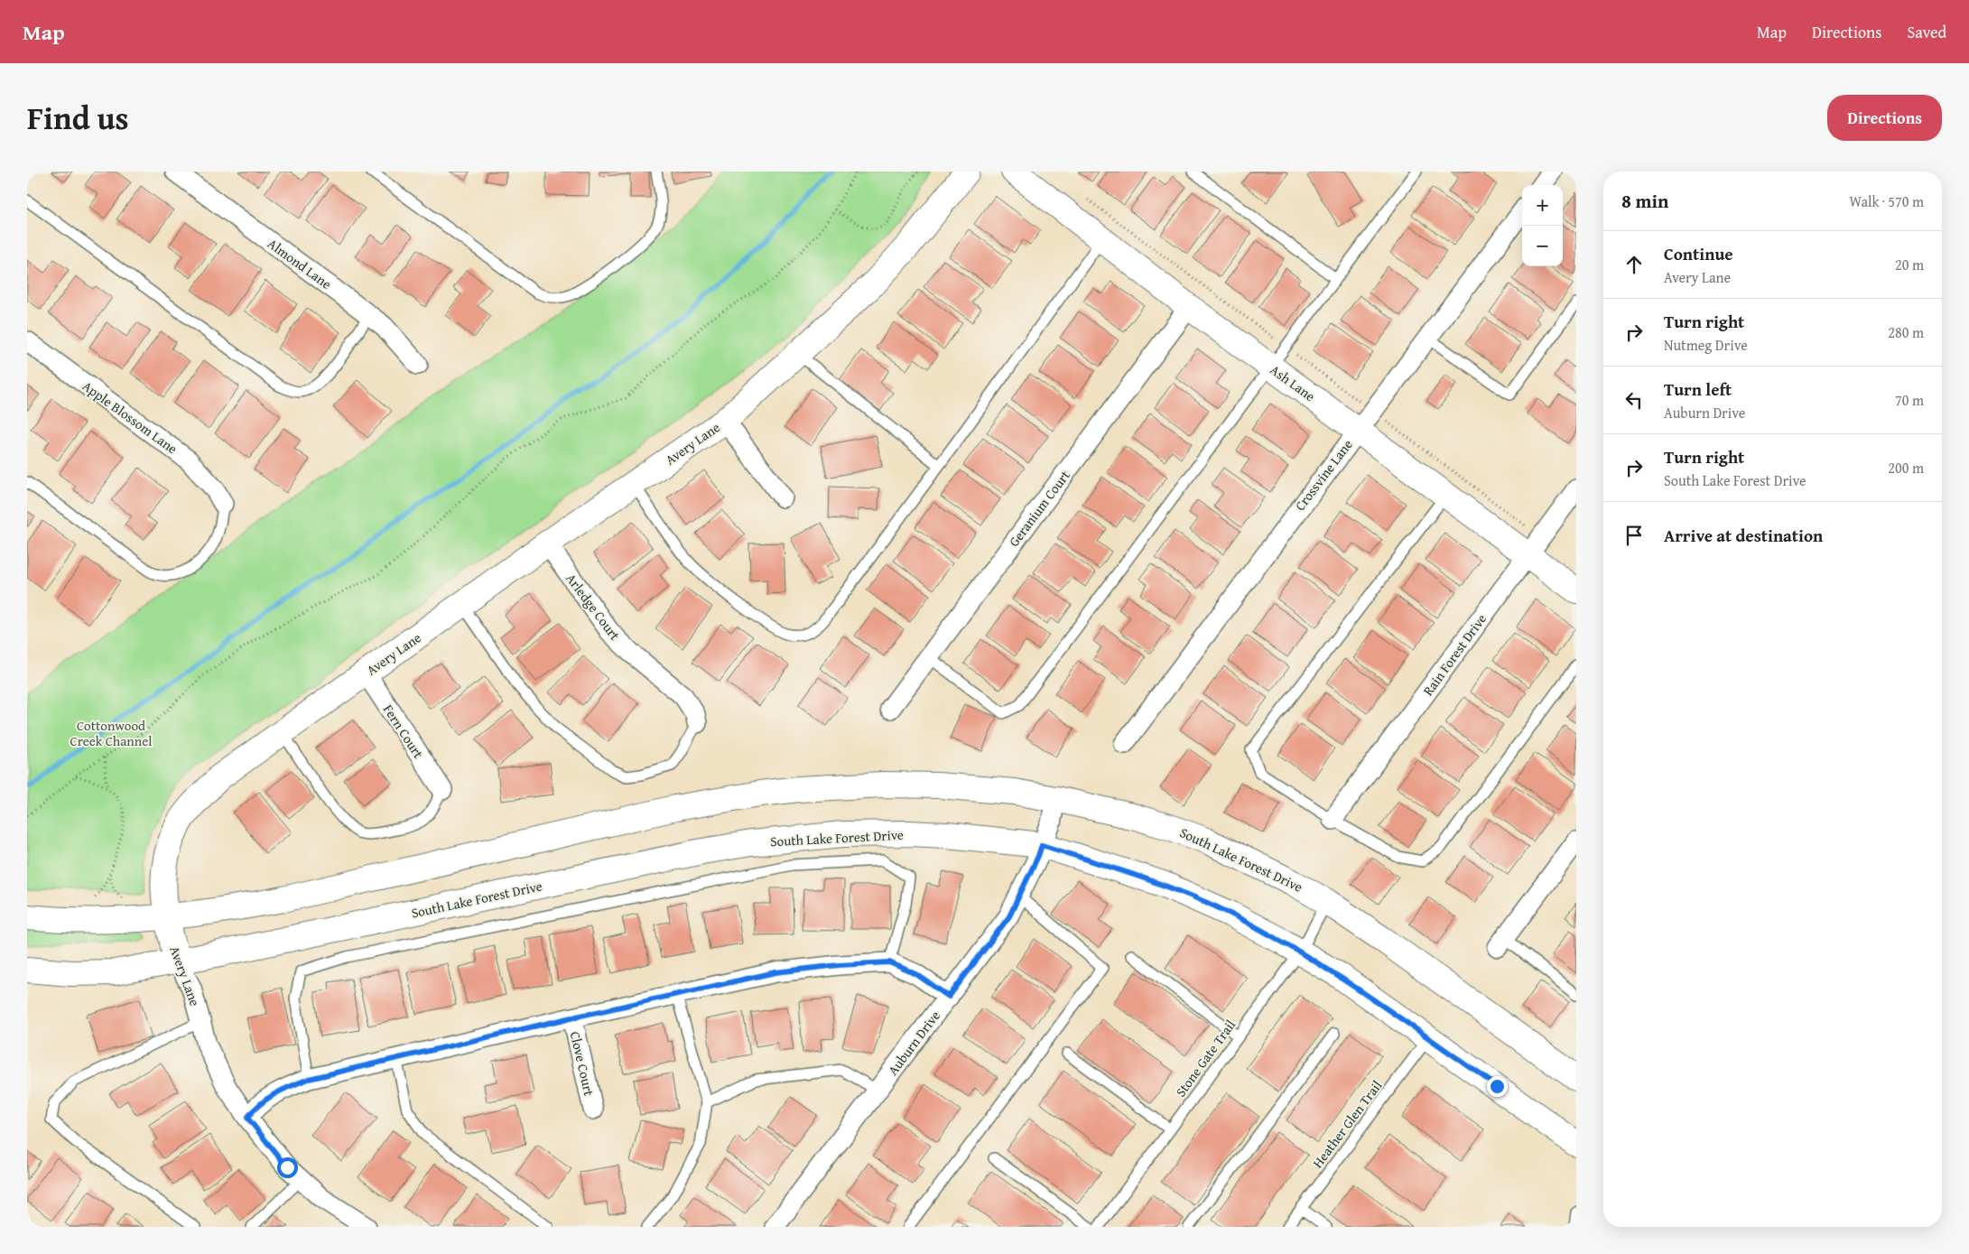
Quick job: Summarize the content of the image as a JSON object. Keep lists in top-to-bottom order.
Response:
{
  "streets": {
    "main road": ["Ash Lane", "Avery Lane", "South Lake Forest Drive"],
    "street": [
      "Almond Lane",
      "Apple Blossom Lane",
      "Crossvine Lane",
      "Geranium Court",
      "Arledge Court",
      "Rain Forest Drive",
      "Fern Court",
      "Auburn Drive",
      "Clove Court"
    ],
    "lane": ["Stone Gate Trail", "Heather Glen Trail"]
  },
  "crossings": [
    ["Ash Lane", "Crossvine Lane"],
    ["Ash Lane", "Geranium Court"],
    ["Ash Lane", "Rain Forest Drive"],
    ["Avery Lane", "Arledge Court"],
    ["Avery Lane", "Fern Court"],
    ["Avery Lane", "South Lake Forest Drive"],
    ["South Lake Forest Drive", "Auburn Drive"],
    ["South Lake Forest Drive", "Stone Gate Trail"],
    ["South Lake Forest Drive", "Heather Glen Trail"]
  ],
  "parks": ["Cottonwood Creek Channel"],
  "page": {
    "header": "Map",
    "nav": ["Map", "Directions", "Saved"],
    "title": "Find us",
    "buttons": "Directions",
    "heading": ["8 min", "Walk · 570 m"],
    "map_buttons": ["+", "−"],
    "list": [
      ["Continue", "Avery Lane", "20 m"],
      ["Turn right", "Nutmeg Drive", "280 m"],
      ["Turn left", "Auburn Drive", "70 m"],
      ["Turn right", "South Lake Forest Drive", "200 m"],
      "Arrive at destination"
    ]
  }
}
